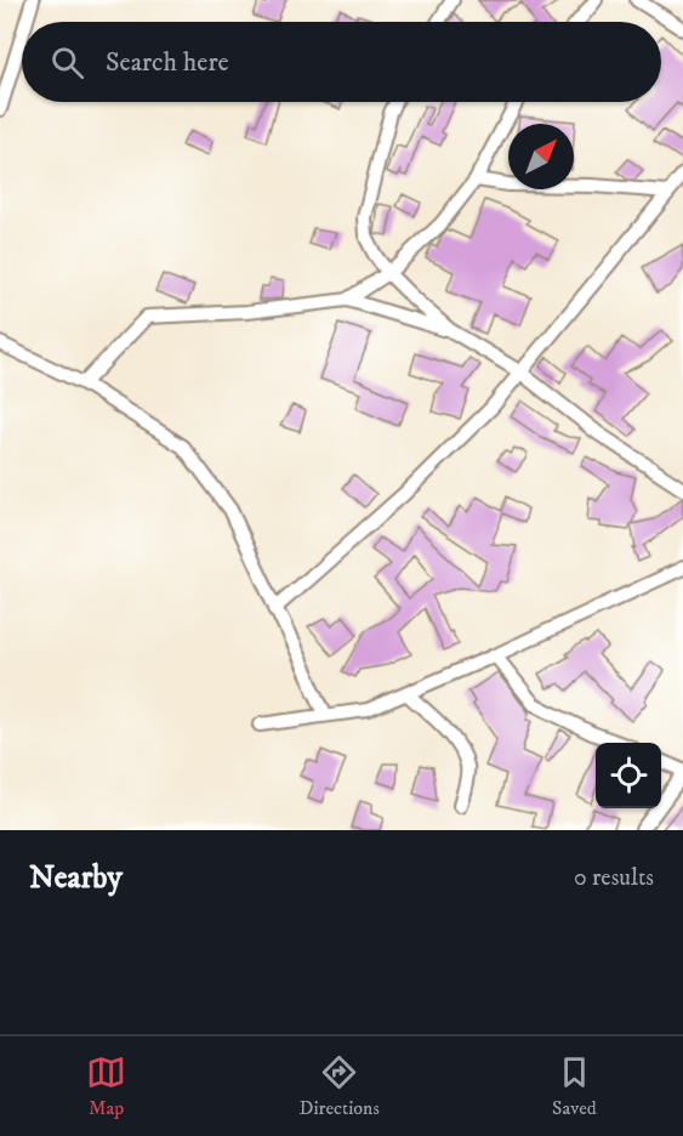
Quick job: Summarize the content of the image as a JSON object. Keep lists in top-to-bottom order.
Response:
{
  "north": "top right",
  "page": {
    "search": "Search here",
    "heading": ["Nearby", "0 results"],
    "nav": ["Map", "Directions", "Saved"]
  }
}
